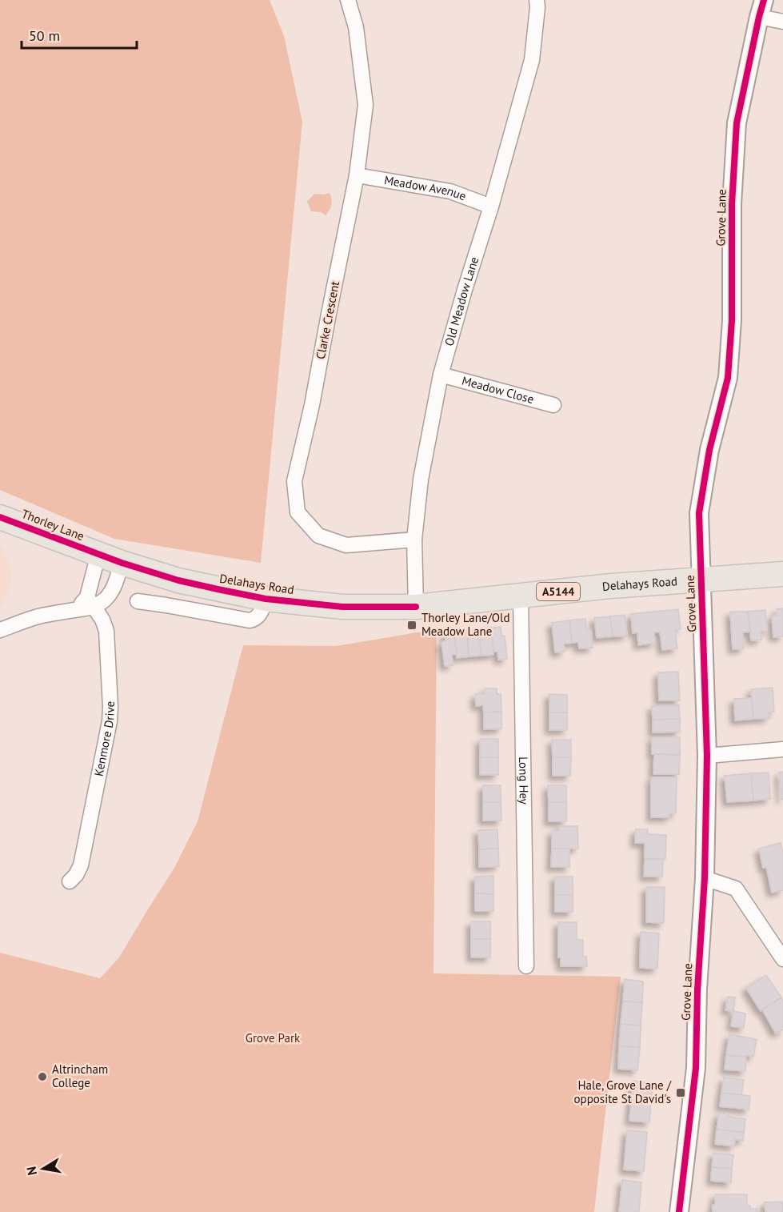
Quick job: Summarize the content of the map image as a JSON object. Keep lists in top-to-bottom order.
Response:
{
  "streets": {
    "main road": ["Thorley Lane", "Delahays Road", "A5144"],
    "street": [
      "Meadow Avenue",
      "Grove Lane",
      "Old Meadow Lane",
      "Clarke Crescent",
      "Meadow Close",
      "Kenmore Drive",
      "Long Hey"
    ]
  },
  "crossings": [
    ["Meadow Avenue", "Old Meadow Lane"],
    ["Meadow Avenue", "Clarke Crescent"],
    ["Grove Lane", "Delahays Road"],
    ["Old Meadow Lane", "Clarke Crescent"],
    ["Old Meadow Lane", "Meadow Close"],
    ["Old Meadow Lane", "Delahays Road"],
    ["Thorley Lane", "Delahays Road"],
    ["Delahays Road", "Long Hey"]
  ],
  "parks": ["Grove Park"],
  "places": {
    "transit": ["Thorley Lane/Old Meadow Lane", "Hale, Grove Lane / opposite St David's"],
    "other": ["Altrincham College"]
  },
  "scale_bar": "50 m",
  "north": "left"
}
